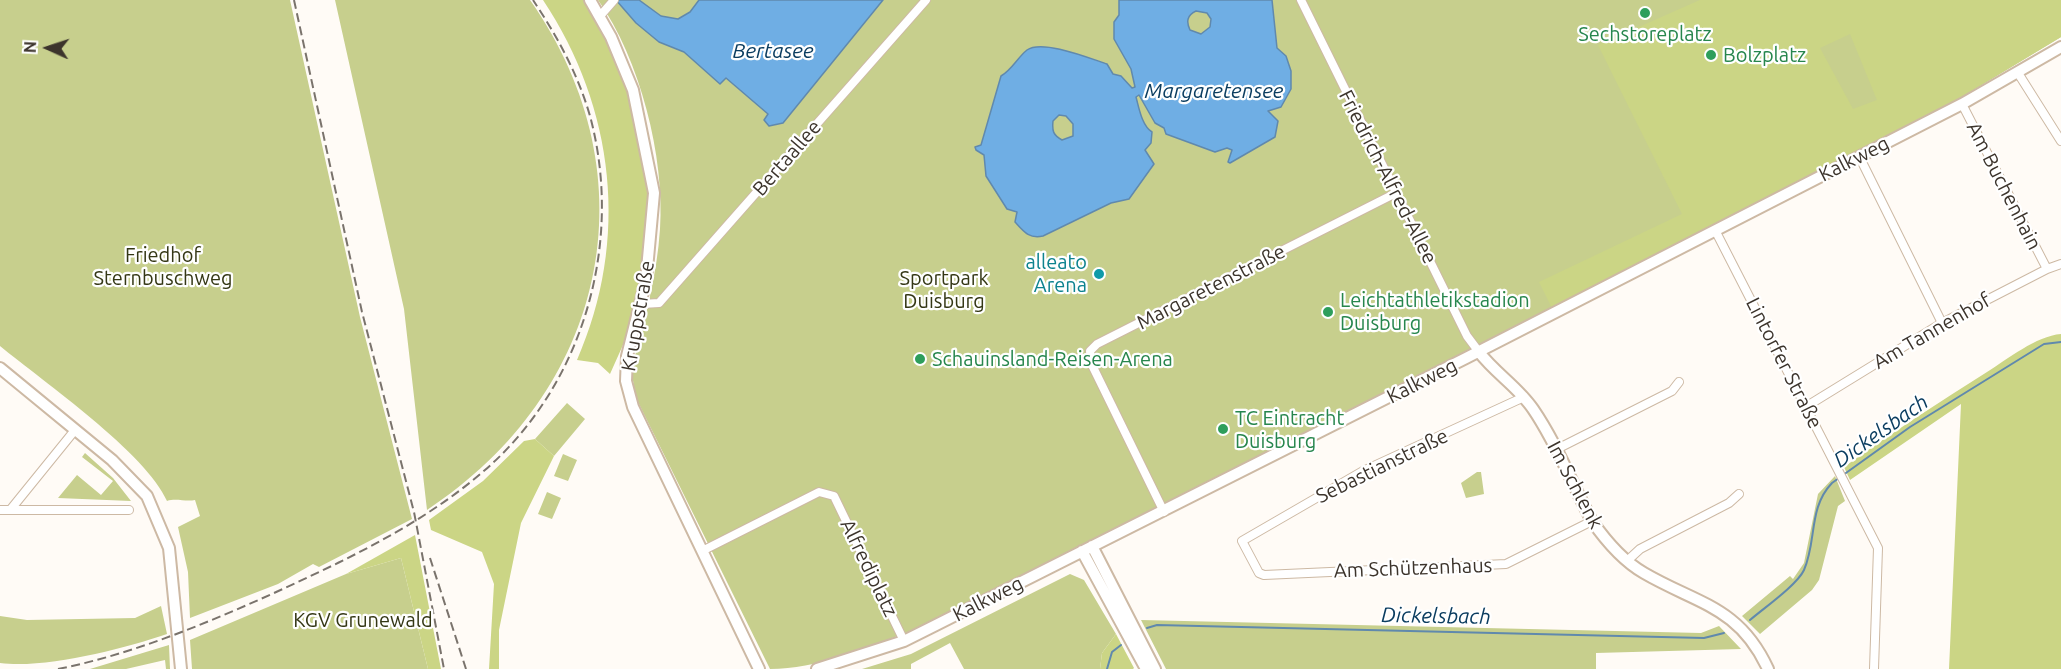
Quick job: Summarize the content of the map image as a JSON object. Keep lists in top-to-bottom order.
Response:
{
  "streets": {
    "street": [
      "Bertaallee",
      "Kalkweg",
      "Friedrich-Alfred-Allee",
      "Am Buchenhain",
      "Margaretenstraße",
      "Kruppstraße",
      "Am Tannenhof",
      "Lintorfer Straße",
      "Sebastianstraße",
      "Im Schlenk",
      "Alfrediplatz",
      "Am Schützenhaus"
    ]
  },
  "crossings": [
    ["Bertaallee", "Kruppstraße"],
    ["Kalkweg", "Friedrich-Alfred-Allee"],
    ["Kalkweg", "Am Buchenhain"],
    ["Kalkweg", "Margaretenstraße"],
    ["Kalkweg", "Lintorfer Straße"],
    ["Kalkweg", "Im Schlenk"],
    ["Kalkweg", "Alfrediplatz"],
    ["Friedrich-Alfred-Allee", "Margaretenstraße"],
    ["Friedrich-Alfred-Allee", "Im Schlenk"],
    ["Am Buchenhain", "Am Tannenhof"],
    ["Kruppstraße", "Alfrediplatz"],
    ["Am Tannenhof", "Lintorfer Straße"],
    ["Sebastianstraße", "Im Schlenk"],
    ["Sebastianstraße", "Am Schützenhaus"],
    ["Im Schlenk", "Am Schützenhaus"]
  ],
  "water": ["Bertasee", "Margaretensee", "Dickelsbach"],
  "parks": ["Friedhof Sternbuschweg", "Sportpark Duisburg", "KGV Grunewald"],
  "places": [
    "Sechstoreplatz",
    "Bolzplatz",
    "alleato Arena",
    "Leichtathletikstadion Duisburg",
    "Schauinsland-Reisen-Arena",
    "TC Eintracht Duisburg"
  ],
  "north": "left"
}
